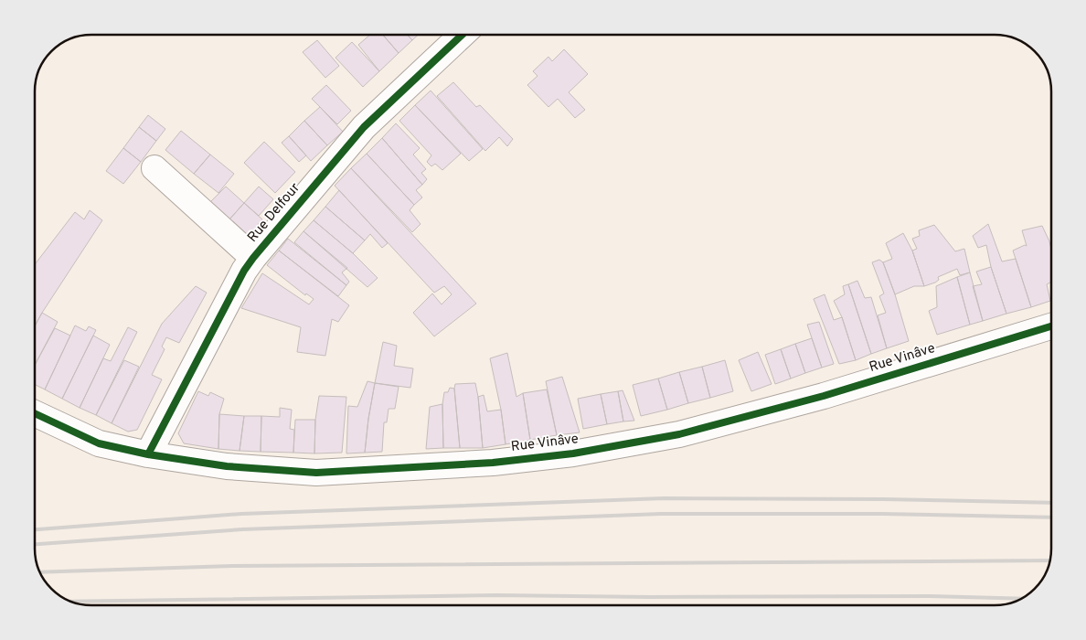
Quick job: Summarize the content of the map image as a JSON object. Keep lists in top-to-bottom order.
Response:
{
  "streets": {
    "street": ["Rue Delfour", "Rue Vinâve"]
  },
  "crossings": [
    ["Rue Delfour", "Rue Vinâve"]
  ]
}
